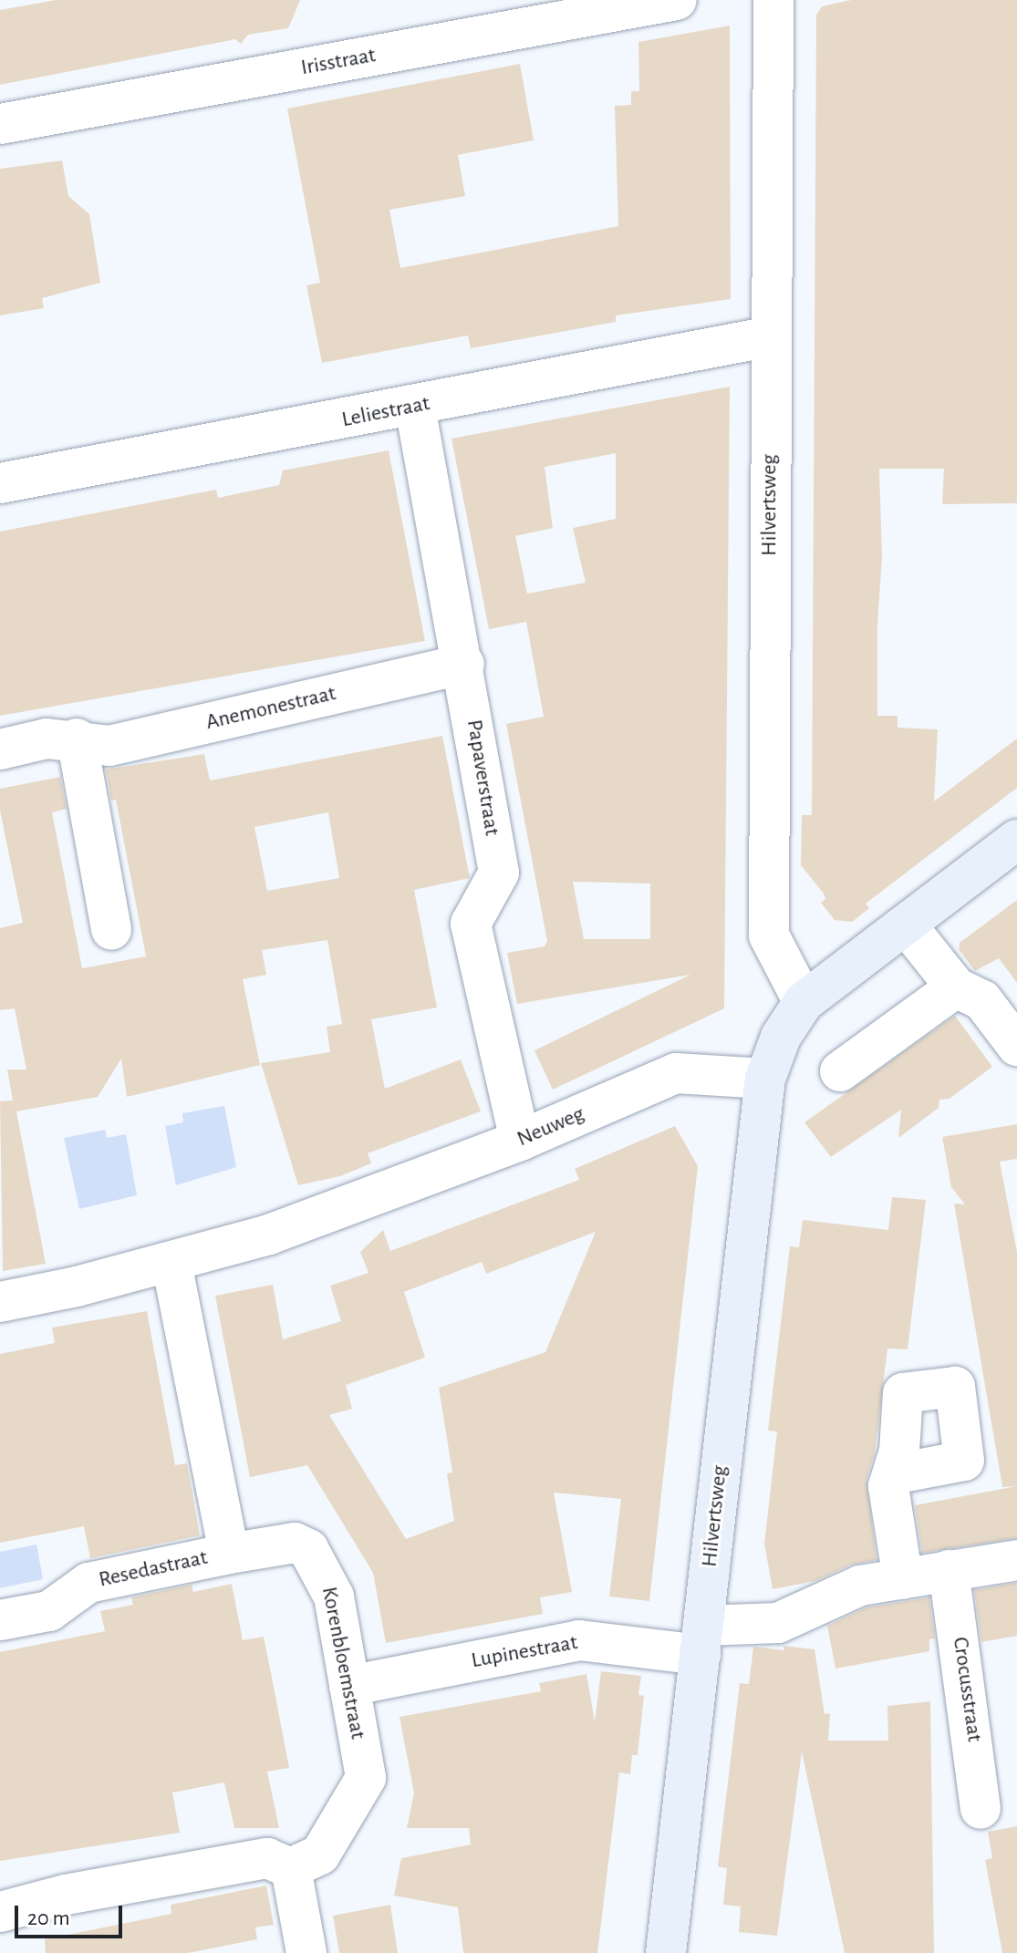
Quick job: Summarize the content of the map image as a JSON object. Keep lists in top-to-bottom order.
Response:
{
  "streets": {
    "street": [
      "Irisstraat",
      "Leliestraat",
      "Hilvertsweg",
      "Anemonestraat",
      "Papaverstraat",
      "Neuweg",
      "Resedastraat",
      "Lupinestraat",
      "Korenbloemstraat",
      "Crocusstraat"
    ]
  },
  "crossings": [
    ["Leliestraat", "Hilvertsweg"],
    ["Leliestraat", "Papaverstraat"],
    ["Hilvertsweg", "Neuweg"],
    ["Hilvertsweg", "Lupinestraat"],
    ["Anemonestraat", "Papaverstraat"],
    ["Papaverstraat", "Neuweg"],
    ["Resedastraat", "Korenbloemstraat"],
    ["Lupinestraat", "Korenbloemstraat"],
    ["Lupinestraat", "Crocusstraat"]
  ],
  "scale_bar": "20 m"
}
